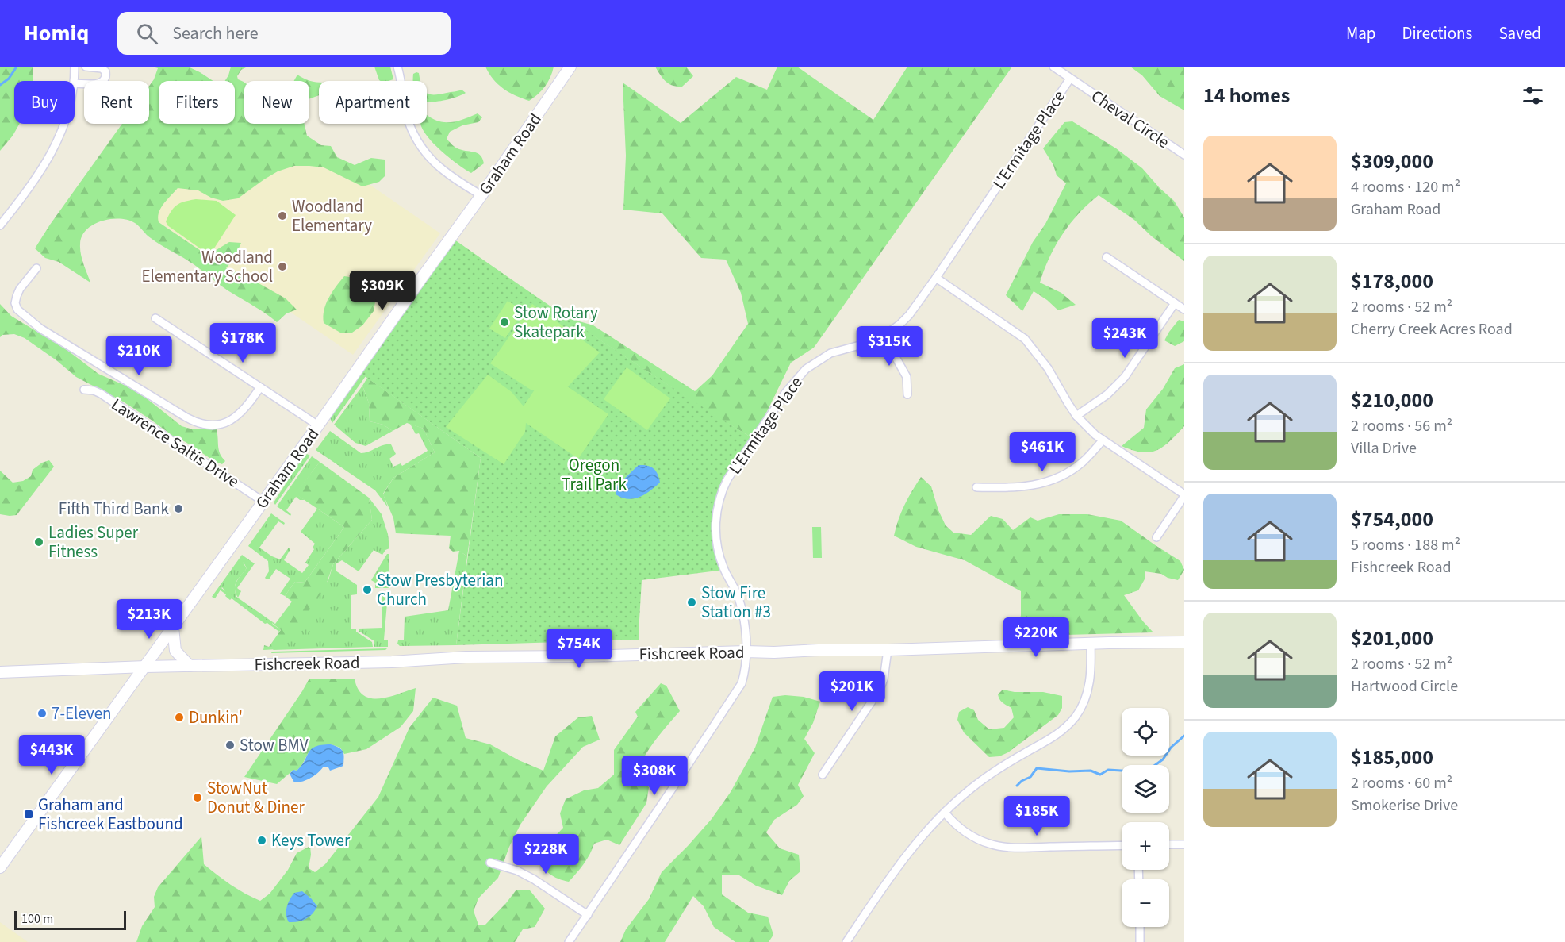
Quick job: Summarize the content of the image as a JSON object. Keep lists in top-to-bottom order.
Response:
{
  "streets": {
    "main road": ["Graham Road", "Fishcreek Road"],
    "street": ["Cheval Circle", "L'Ermitage Place", "Lawrence Saltis Drive"]
  },
  "crossings": [
    ["Cheval Circle", "L'Ermitage Place"],
    ["L'Ermitage Place", "Fishcreek Road"],
    ["Graham Road", "Lawrence Saltis Drive"],
    ["Graham Road", "Fishcreek Road"]
  ],
  "parks": ["Oregon Trail Park"],
  "places": {
    "other": [
      "Woodland Elementary",
      "Woodland Elementary School",
      "Stow Rotary Skatepark",
      "Fifth Third Bank",
      "Ladies Super Fitness",
      "Stow Presbyterian Church",
      "Stow Fire Station #3",
      "7-Eleven",
      "Dunkin'",
      "Stow BMV",
      "StowNut Donut & Diner",
      "Keys Tower"
    ],
    "transit": ["Graham and Fishcreek Eastbound"]
  },
  "scale_bar": "100 m",
  "page": {
    "header": "Homiq",
    "search": "Search here",
    "nav": ["Map", "Directions", "Saved"],
    "heading": "14 homes",
    "chip": [
      "Buy",
      "Rent",
      "Filters",
      "New",
      "Apartment"
    ],
    "list": [
      {
        "name": "$309,000",
        "note": "4 rooms · 120 m² · Graham Road"
      },
      {
        "name": "$178,000",
        "note": "2 rooms · 52 m² · Cherry Creek Acres Road"
      },
      {
        "name": "$210,000",
        "note": "2 rooms · 56 m² · Villa Drive"
      },
      {
        "name": "$754,000",
        "note": "5 rooms · 188 m² · Fishcreek Road"
      },
      {
        "name": "$201,000",
        "note": "2 rooms · 52 m² · Hartwood Circle"
      },
      {
        "name": "$185,000",
        "note": "2 rooms · 60 m² · Smokerise Drive"
      }
    ],
    "price": [
      "$309K",
      "$243K",
      "$178K",
      "$315K",
      "$210K",
      "$461K",
      "$213K",
      "$220K",
      "$754K",
      "$201K",
      "$443K",
      "$308K",
      "$185K",
      "$228K"
    ],
    "map_buttons": ["+", "−"],
    "scale": "100 m"
  }
}
